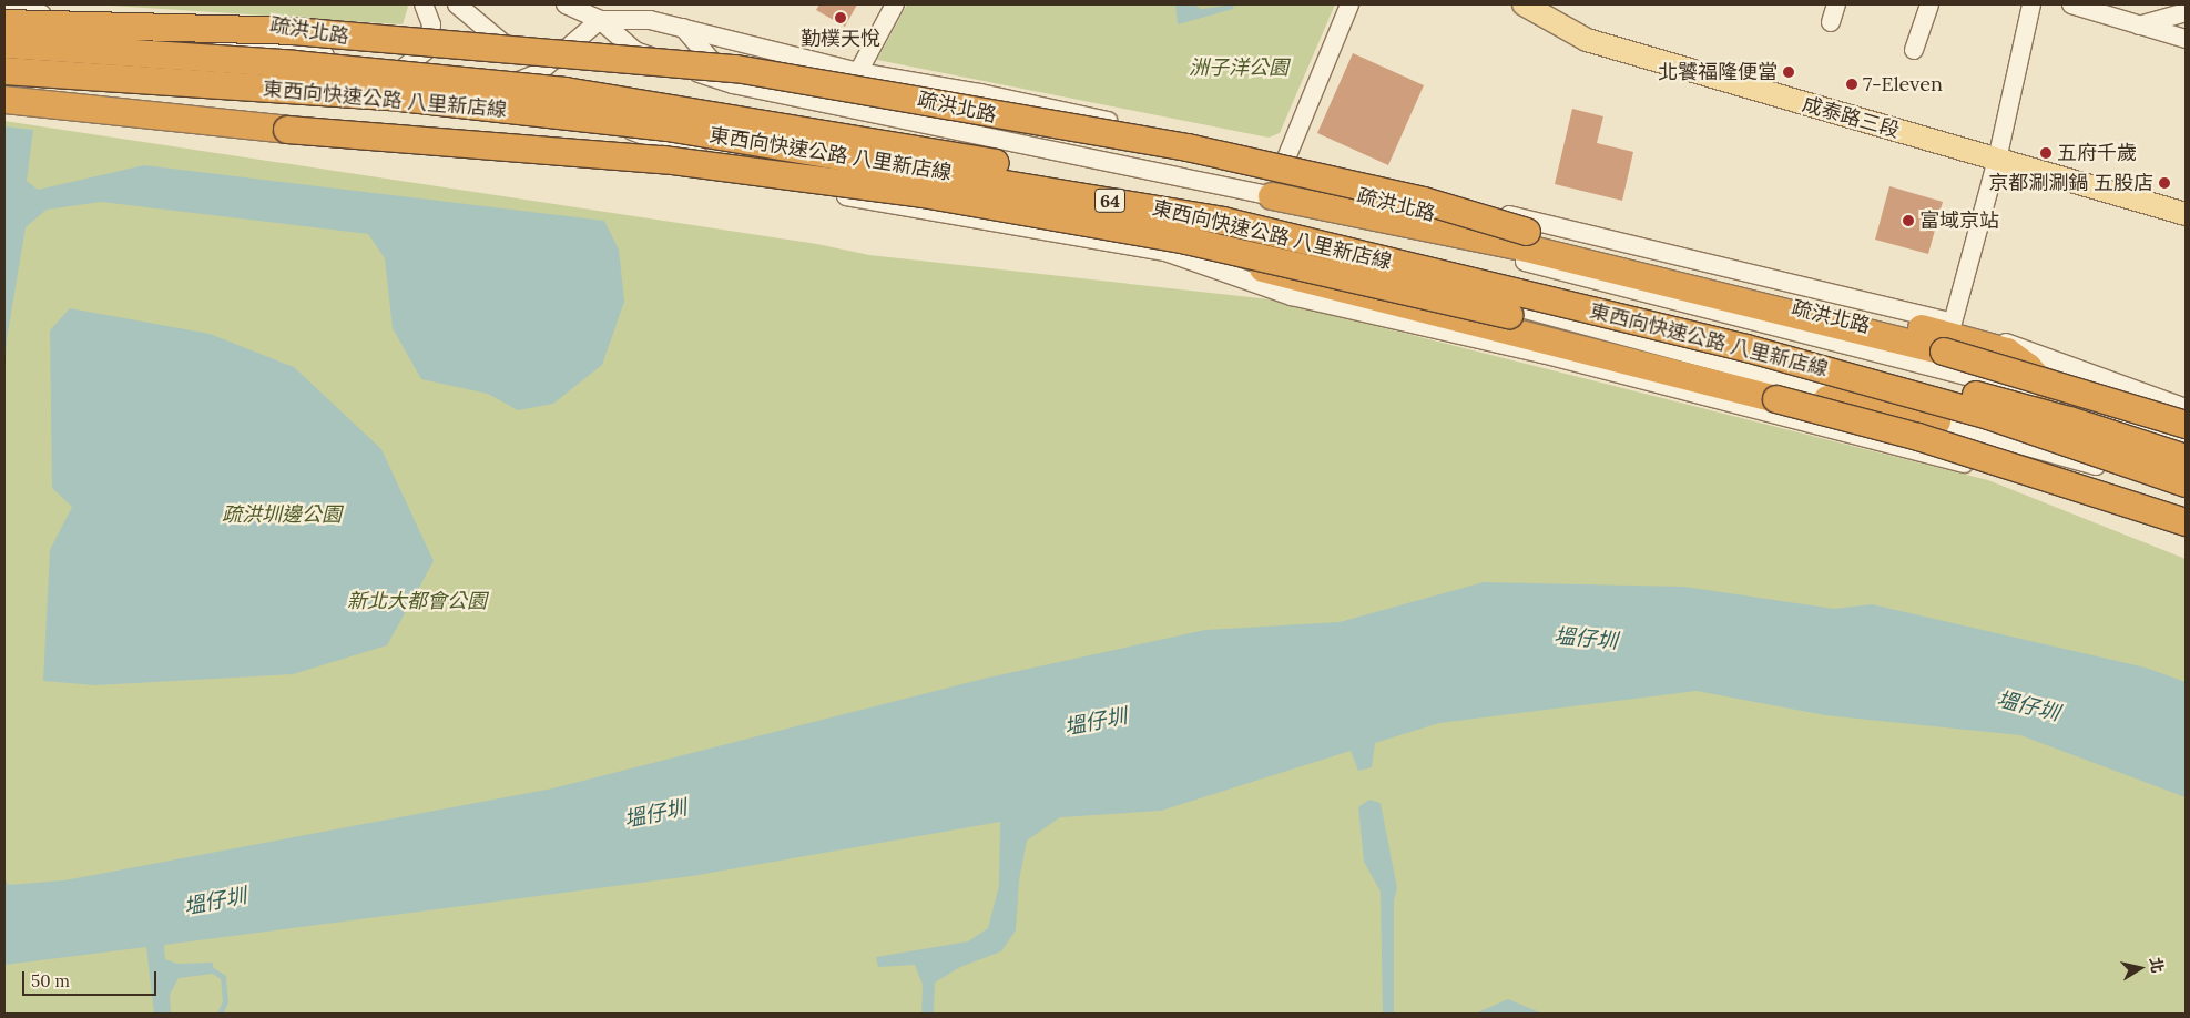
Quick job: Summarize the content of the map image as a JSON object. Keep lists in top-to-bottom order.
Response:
{
  "streets": {
    "highway": ["東西向快速公路 八里新店線", "64"],
    "main road": ["成泰路三段"],
    "street": ["疏洪北路"]
  },
  "water": ["塭仔圳"],
  "parks": ["洲子洋公園", "疏洪圳邊公園", "新北大都會公園"],
  "places": [
    "勤樸天悅",
    "北饕福隆便當",
    "7-Eleven",
    "五府千歲",
    "京都涮涮鍋 五股店",
    "富域京站"
  ],
  "scale_bar": "50 m",
  "north": "right"
}
